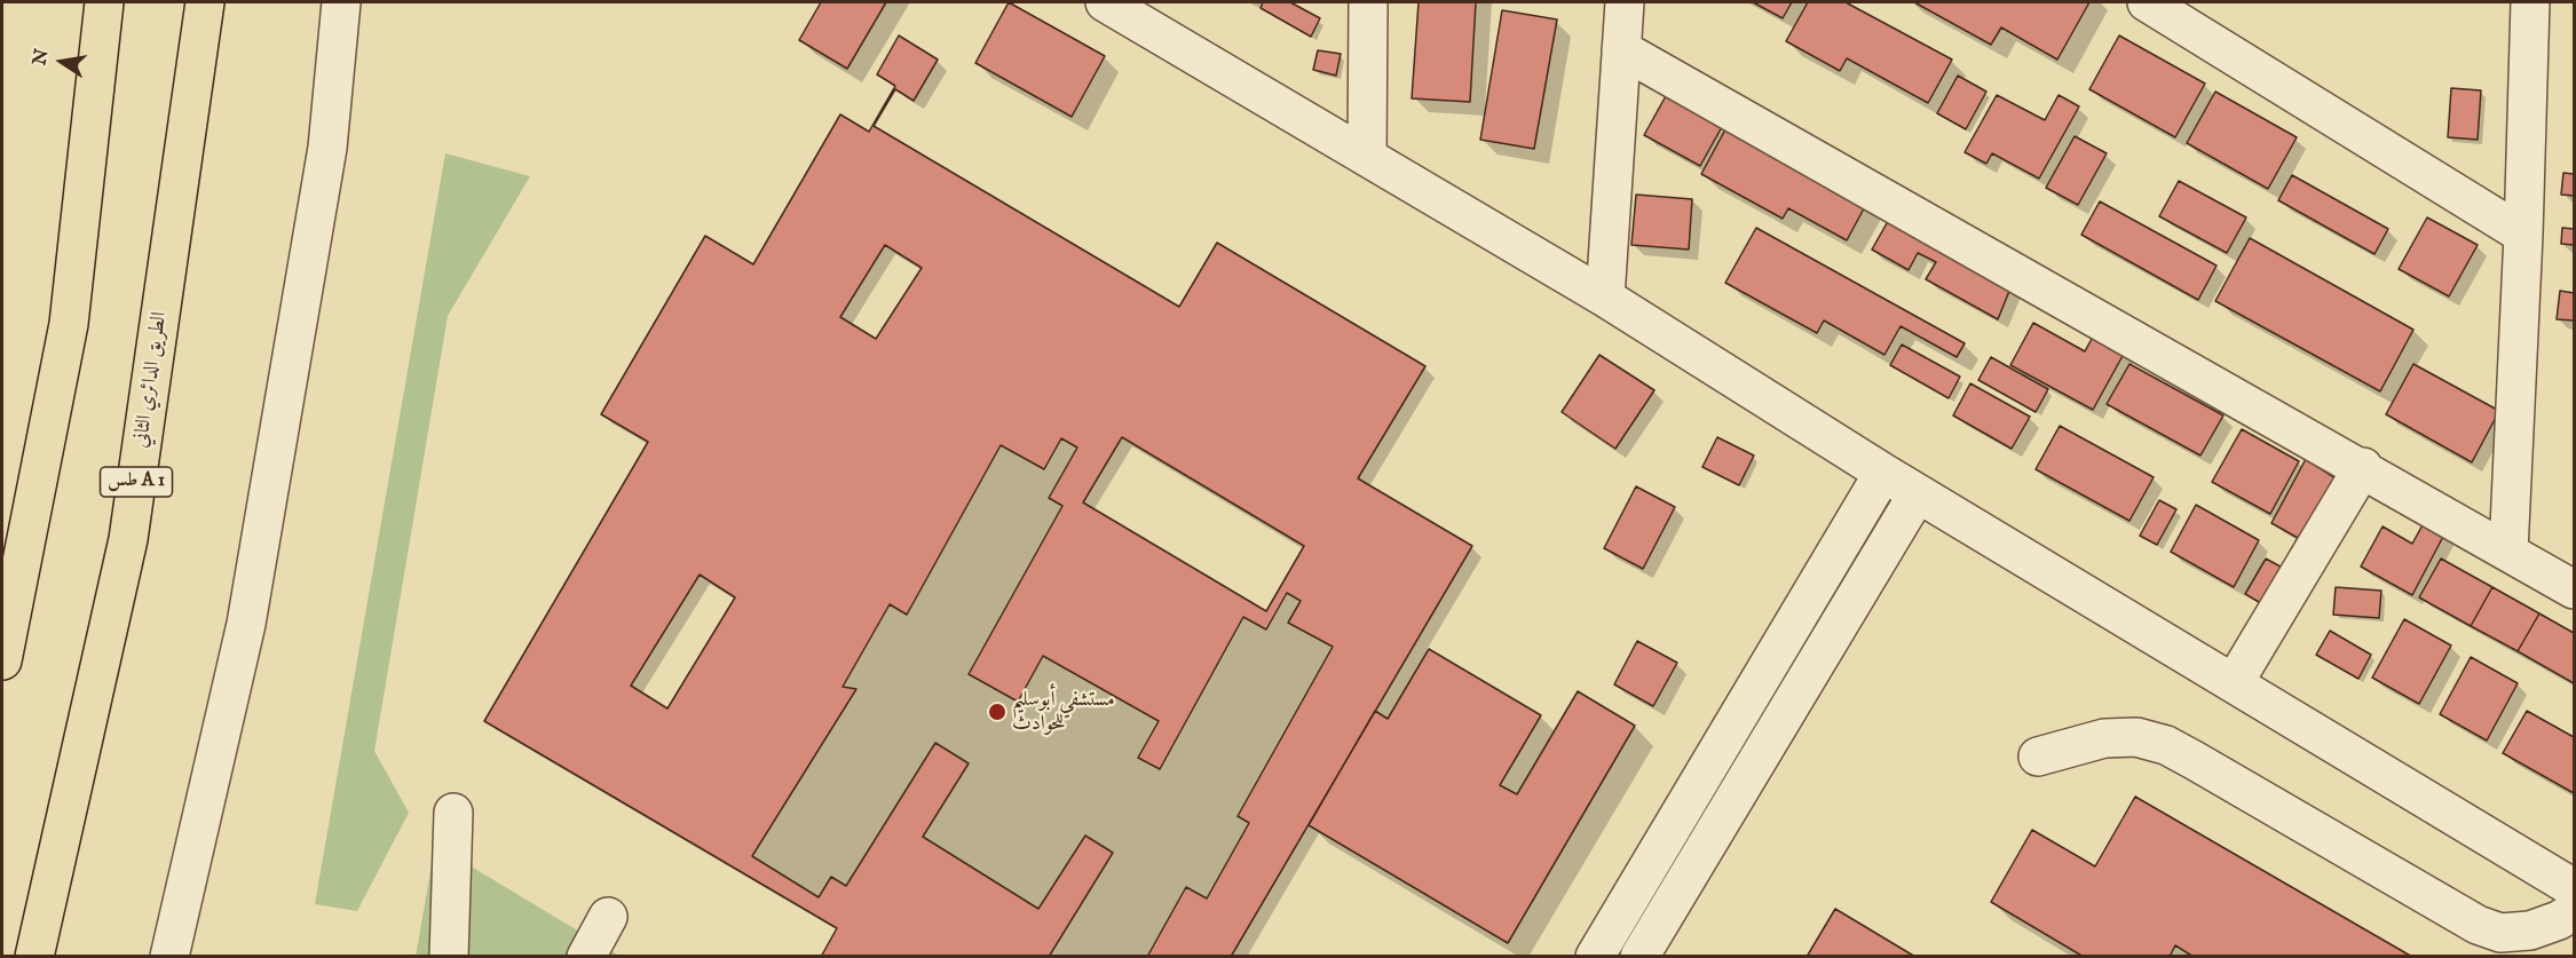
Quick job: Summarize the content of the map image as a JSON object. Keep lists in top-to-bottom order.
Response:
{
  "streets": {
    "highway": ["الطريق الدائري الثاني", "طس A 1"]
  },
  "places": ["مستشفي أبوسليم للحوادث"],
  "north": "left"
}
